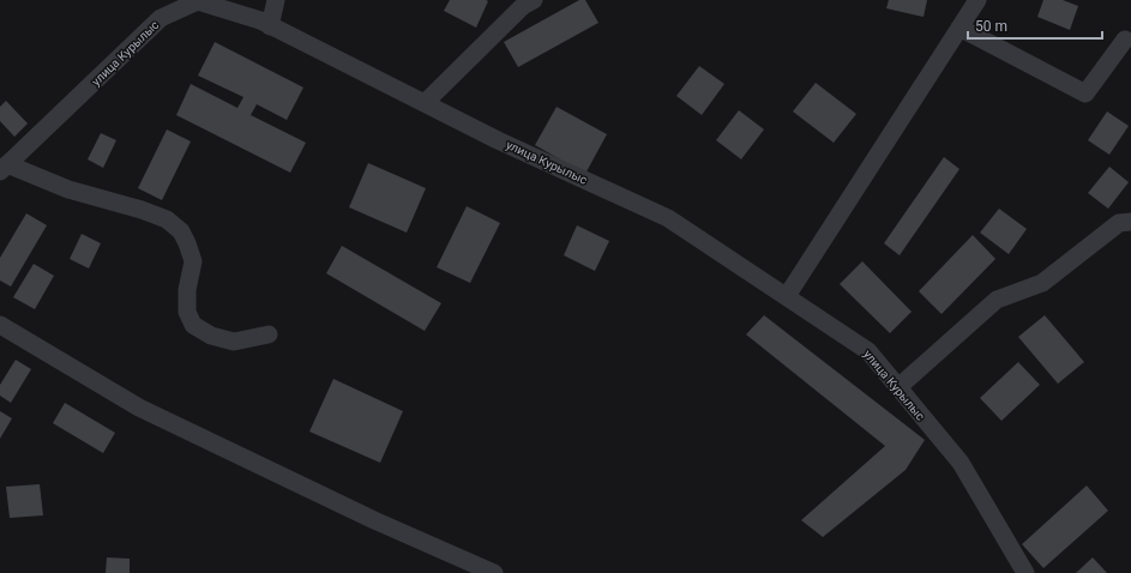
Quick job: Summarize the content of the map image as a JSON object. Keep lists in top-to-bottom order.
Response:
{
  "streets": {
    "street": ["улица Курылыс"]
  },
  "scale_bar": "50 m"
}
